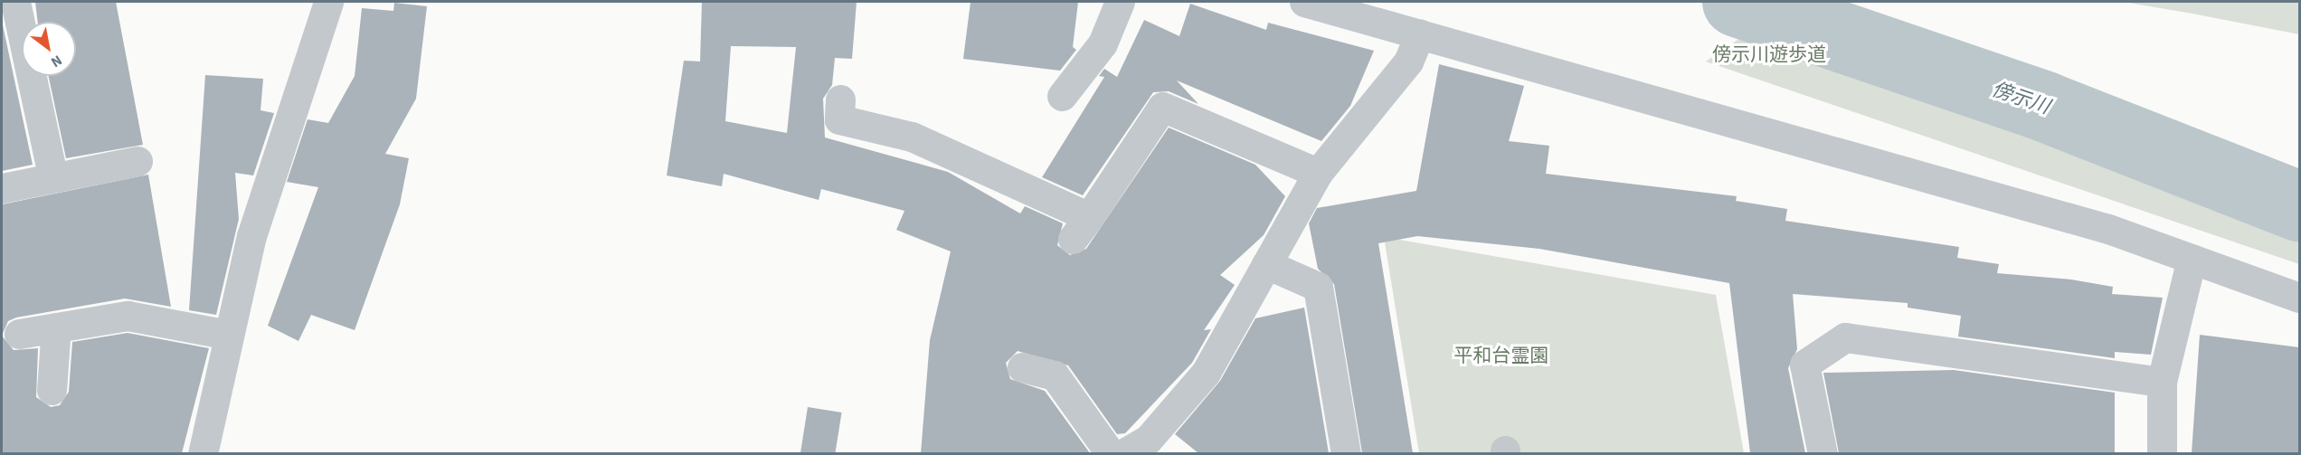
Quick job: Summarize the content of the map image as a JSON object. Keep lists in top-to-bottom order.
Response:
{
  "water": ["傍示川"],
  "parks": ["傍示川遊歩道", "平和台霊園"],
  "north": "bottom right"
}
